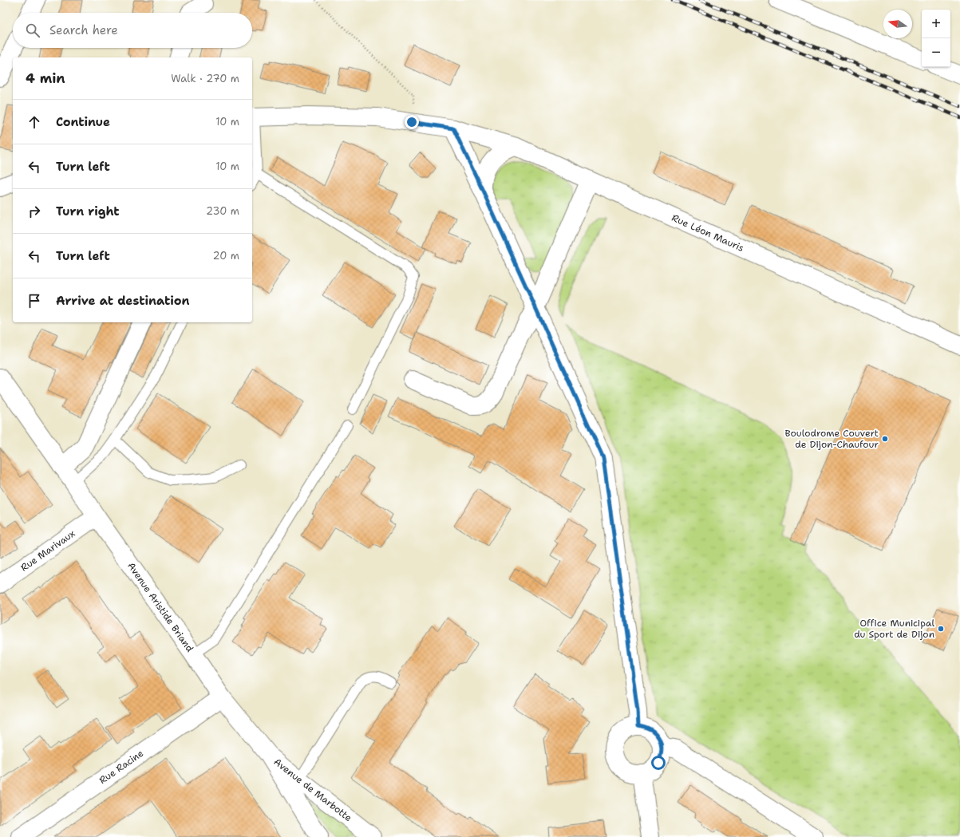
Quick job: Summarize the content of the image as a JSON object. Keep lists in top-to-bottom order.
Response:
{
  "streets": {
    "street": [
      "Rue Léon Mauris",
      "Rue Marivaux",
      "Avenue Aristide Briand",
      "Rue Racine",
      "Avenue de Marbotte"
    ]
  },
  "crossings": [
    ["Rue Marivaux", "Avenue Aristide Briand"],
    ["Avenue Aristide Briand", "Rue Racine"],
    ["Avenue Aristide Briand", "Avenue de Marbotte"]
  ],
  "places": ["Boulodrome Couvert de Dijon-Chaufour", "Office Municipal du Sport de Dijon"],
  "north": "left",
  "page": {
    "map_buttons": ["+", "−"],
    "search": "Search here",
    "heading": ["4 min", "Walk · 270 m"],
    "list": [
      ["Continue", "10 m"],
      ["Turn left", "10 m"],
      ["Turn right", "230 m"],
      ["Turn left", "20 m"],
      "Arrive at destination"
    ]
  }
}
